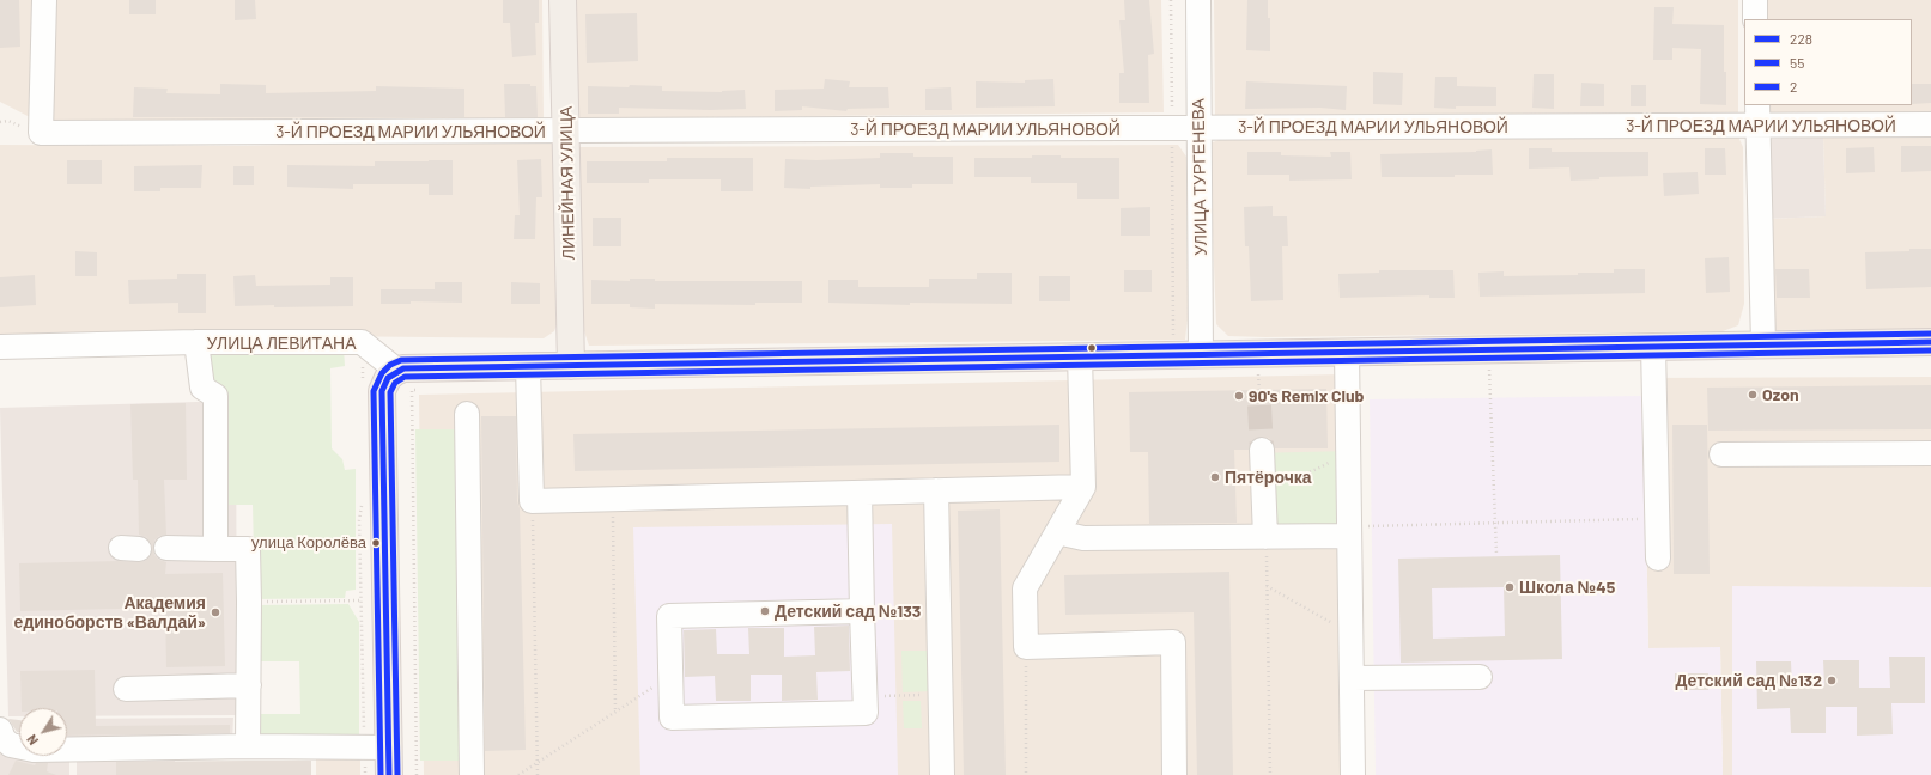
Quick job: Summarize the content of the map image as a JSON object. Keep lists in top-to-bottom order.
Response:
{
  "streets": {
    "main road": ["ЛИНЕЙНАЯ УЛИЦА"],
    "street": ["3-Й ПРОЕЗД МАРИИ УЛЬЯНОВОЙ", "УЛИЦА ТУРГЕНЕВА", "УЛИЦА ЛЕВИТАНА"]
  },
  "crossings": [
    ["3-Й ПРОЕЗД МАРИИ УЛЬЯНОВОЙ", "УЛИЦА ТУРГЕНЕВА"],
    ["3-Й ПРОЕЗД МАРИИ УЛЬЯНОВОЙ", "ЛИНЕЙНАЯ УЛИЦА"]
  ],
  "places": [
    "Ozon",
    "90's Remix Club",
    "Пятёрочка",
    "улица Королёва",
    "Школа №45",
    "Детский сад №133",
    "Академия единоборств «Валдай»",
    "Детский сад №132"
  ],
  "lines": ["transit line 2", "transit line 228", "transit line 55"],
  "legend": ["228", "55", "2"],
  "north": "bottom left"
}
